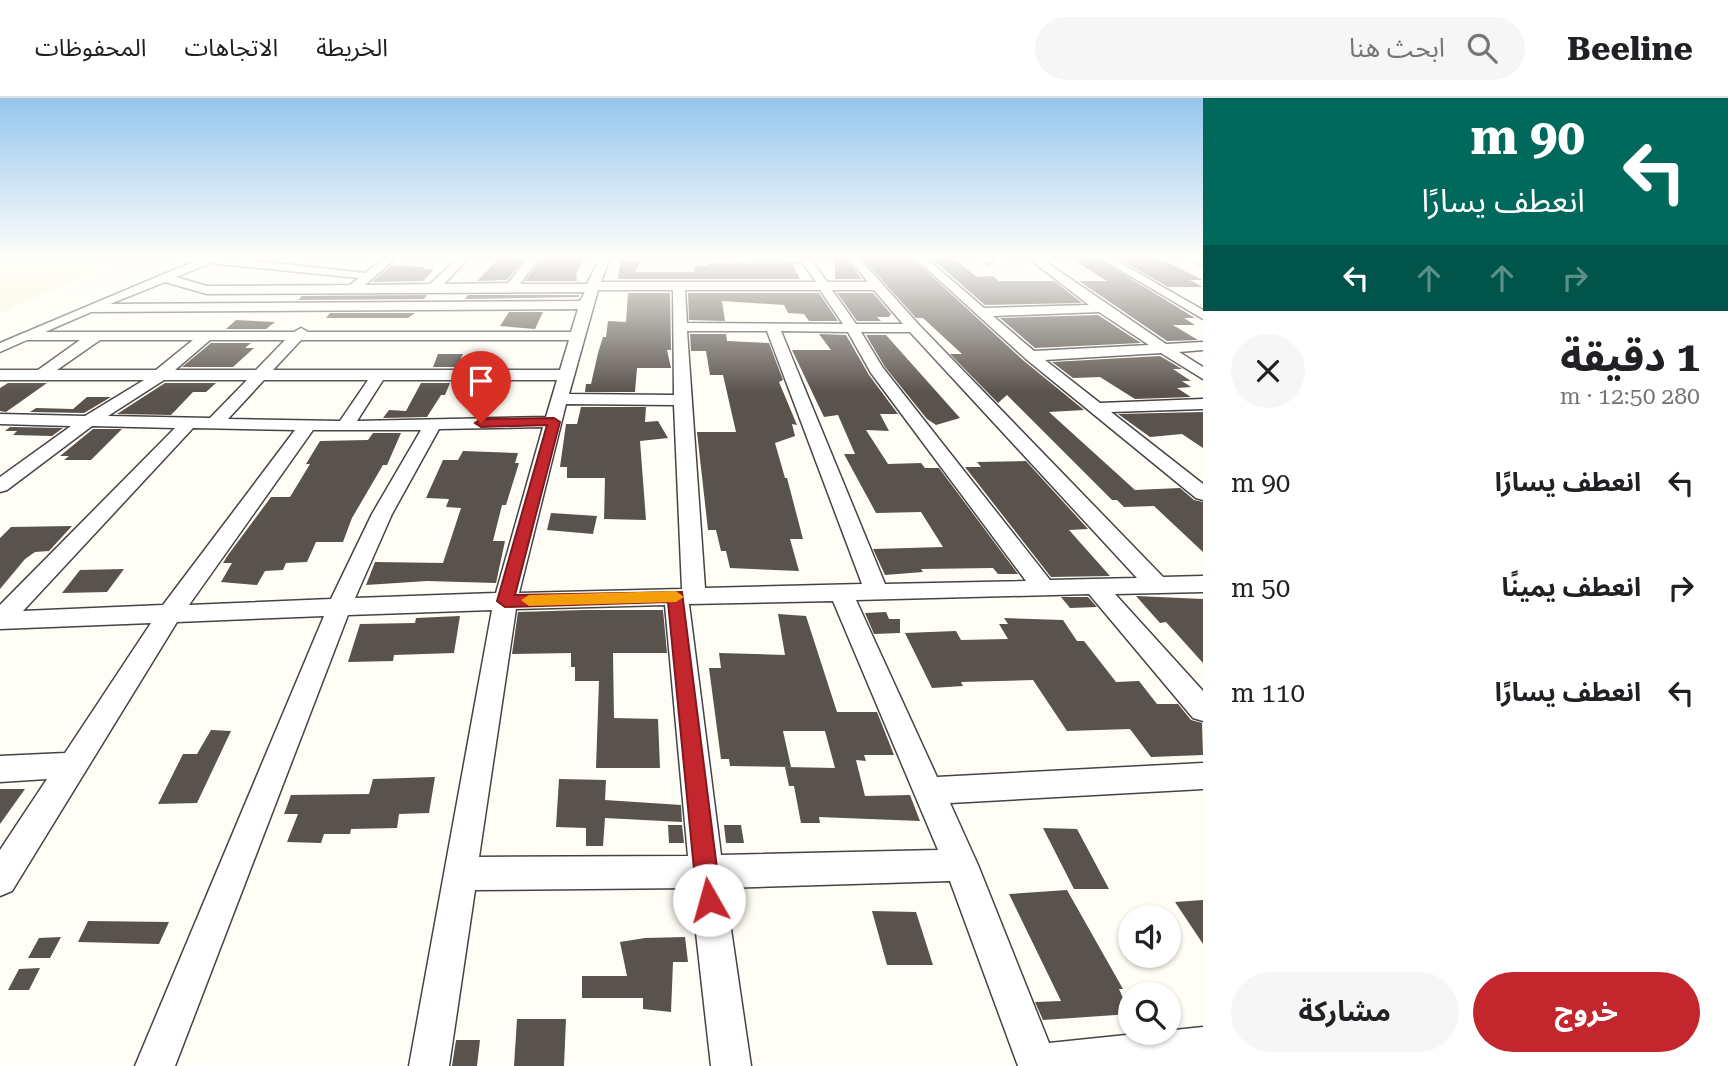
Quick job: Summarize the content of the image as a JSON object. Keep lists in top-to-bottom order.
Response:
{
  "page": {
    "header": "Beeline",
    "search": "ابحث هنا",
    "nav": ["الخريطة", "الاتجاهات", "المحفوظات"],
    "turn": ["90 m", "انعطف يسارًا"],
    "heading": ["1 دقيقة", "280 m · 12:50"],
    "list": [
      {
        "name": "انعطف يسارًا",
        "value": "90 m"
      },
      {
        "name": "انعطف يمينًا",
        "value": "50 m"
      },
      {
        "name": "انعطف يسارًا",
        "value": "110 m"
      }
    ],
    "buttons": ["خروج", "مشاركة"]
  }
}
